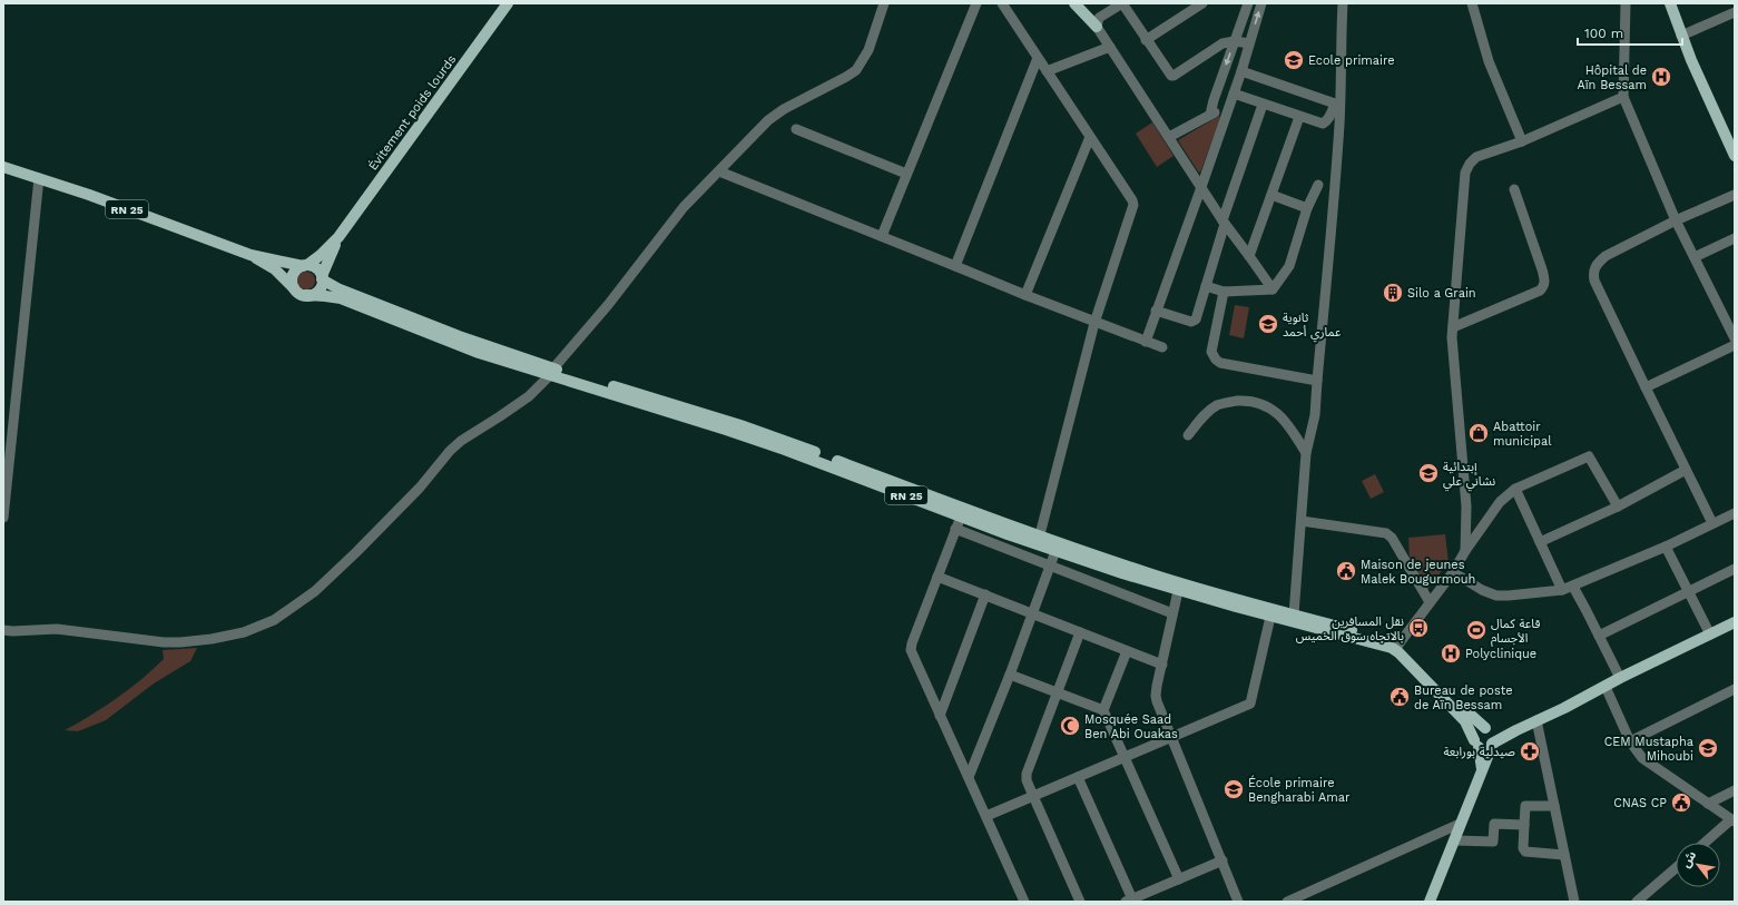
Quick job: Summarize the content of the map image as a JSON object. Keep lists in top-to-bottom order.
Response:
{
  "streets": {
    "main road": ["Évitement poids lourds", "RN 25"]
  },
  "crossings": [
    ["Évitement poids lourds", "RN 25"]
  ],
  "places": {
    "school or university": [
      "Ecole primaire",
      "ثانوية عماري أحمد",
      "إبتدائية نشاني علي",
      "CEM Mustapha Mihoubi",
      "École primaire Bengharabi Amar"
    ],
    "hospital": ["Hôpital de Aïn Bessam", "Polyclinique"],
    "building": ["Silo a Grain"],
    "shop": ["Abattoir municipal"],
    "public building": ["Maison de jeunes Malek Bougurmouh", "Bureau de poste de Aïn Bessam", "CNAS CP"],
    "bus stop": ["نقل المسافرين بالاتجاه سوق الخميس"],
    "sports": ["قاعة كمال الأجسام"],
    "mosque": ["Mosquée Saad Ben Abi Ouakas"],
    "pharmacy": ["صيدلية بورابعة"]
  },
  "scale_bar": "100 m",
  "north": "top left"
}
